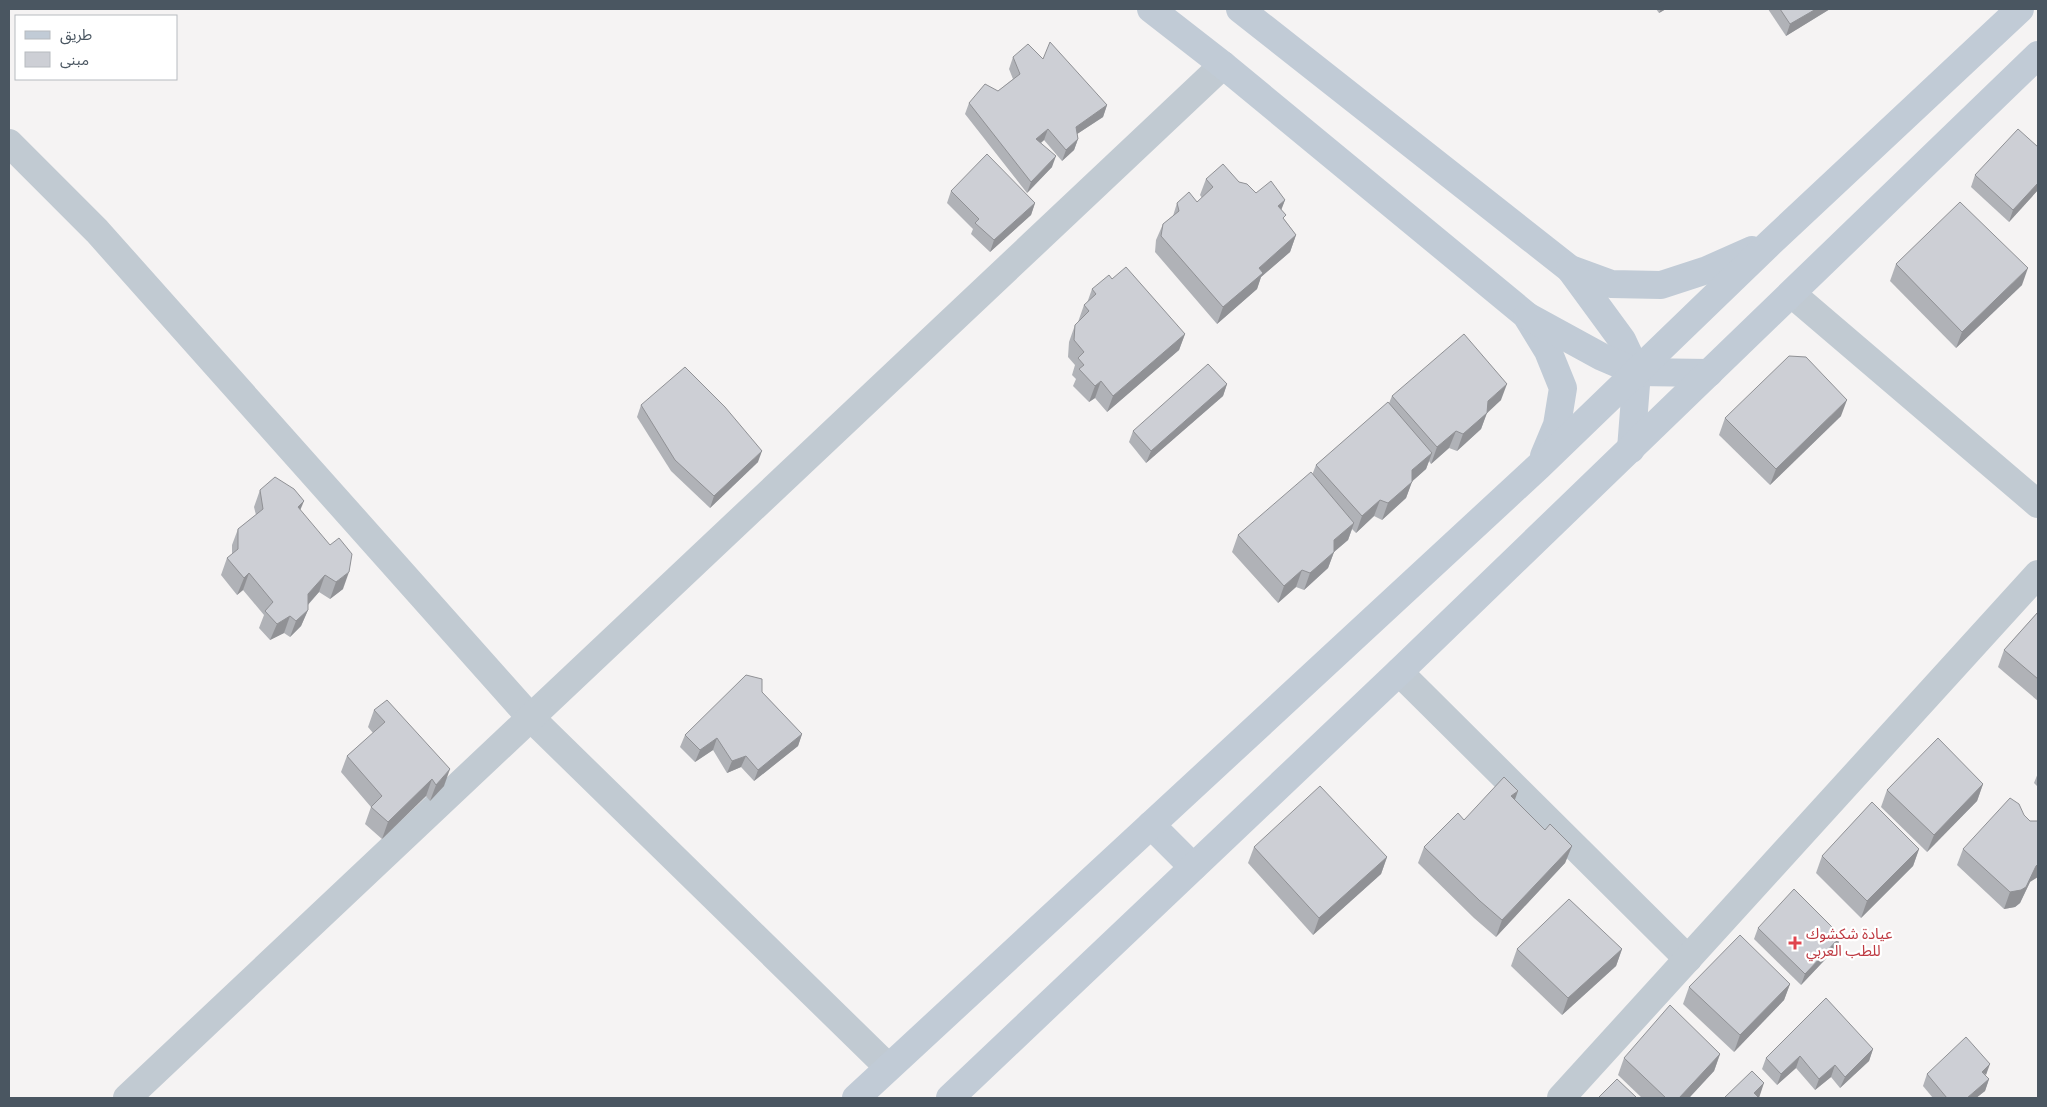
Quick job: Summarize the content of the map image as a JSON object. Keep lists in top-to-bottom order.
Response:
{
  "places": {
    "health": ["عيادة شكشوك للطب العربي"]
  },
  "legend": ["طريق", "مبنى"]
}
